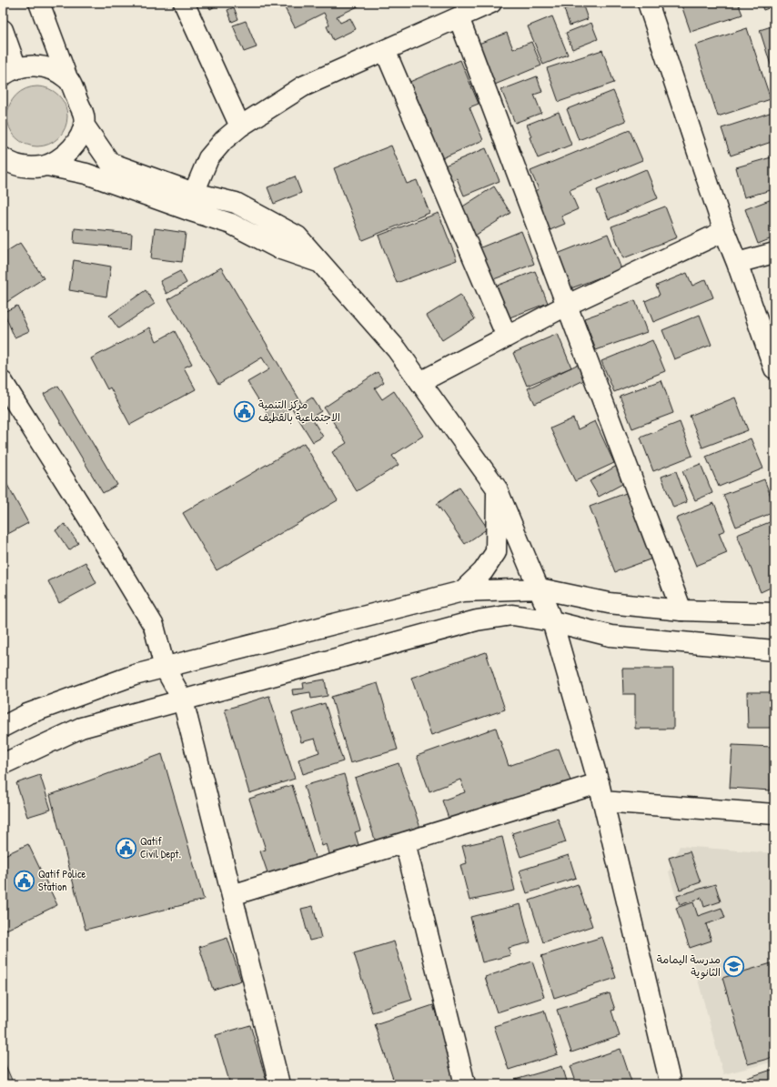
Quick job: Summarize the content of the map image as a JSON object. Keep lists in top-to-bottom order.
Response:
{
  "places": {
    "public building": ["مركز التنمية الاجتماعية بالقطيف", "Qatif Civil Dept.", "Qatif Police Station"],
    "school or university": ["مدرسة اليمامة الثانوية"]
  }
}
